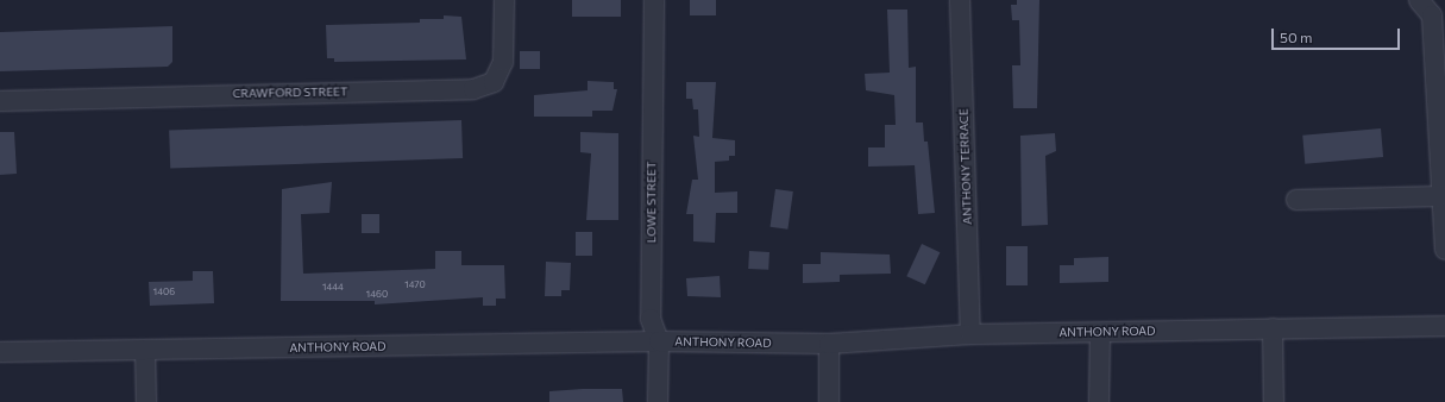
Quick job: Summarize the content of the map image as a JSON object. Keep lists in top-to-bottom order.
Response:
{
  "streets": {
    "street": [
      "CRAWFORD STREET",
      "ANTHONY TERRACE",
      "LOWE STREET",
      "ANTHONY ROAD"
    ]
  },
  "crossings": [
    ["ANTHONY TERRACE", "ANTHONY ROAD"],
    ["LOWE STREET", "ANTHONY ROAD"]
  ],
  "house_numbers": [
    "1470",
    "1444",
    "1406",
    "1460"
  ],
  "scale_bar": "50 m"
}
